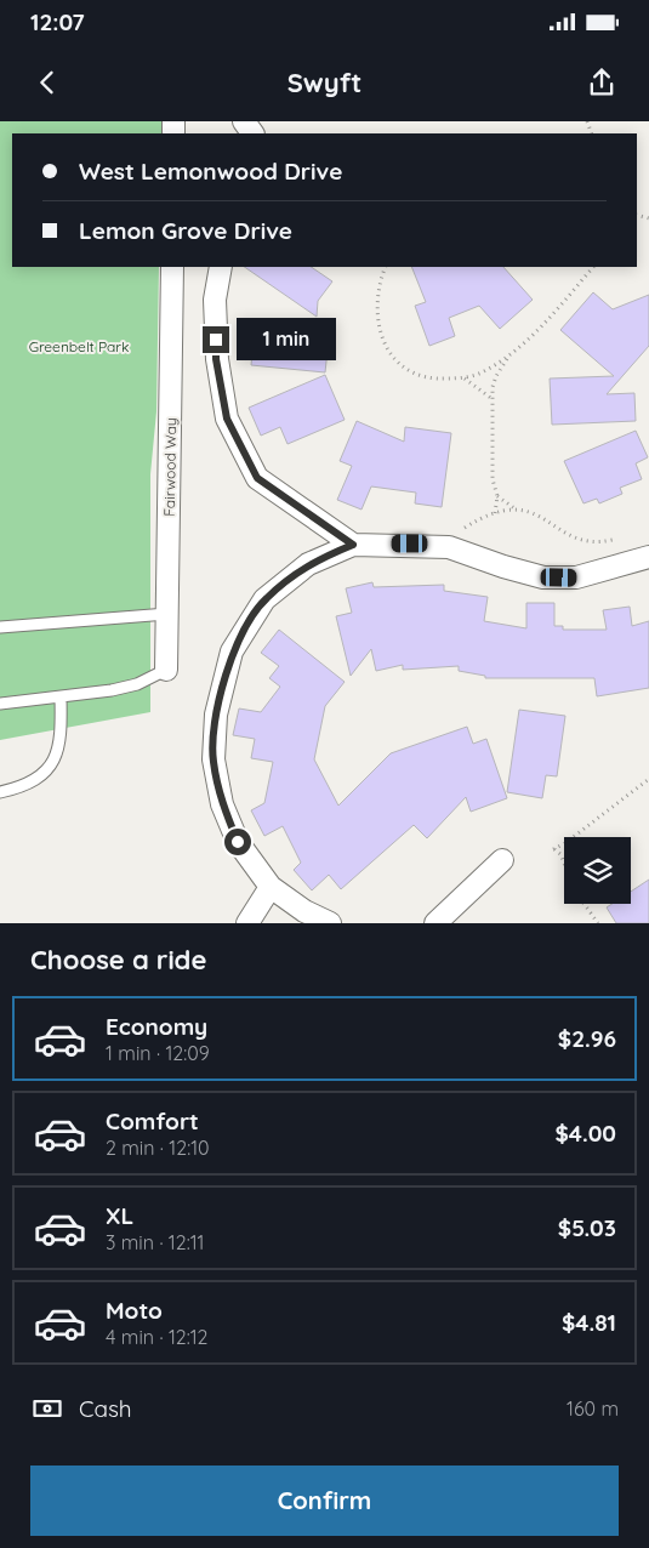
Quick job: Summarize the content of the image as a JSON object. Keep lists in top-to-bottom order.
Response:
{
  "streets": {
    "street": ["Fairwood Way"]
  },
  "parks": ["Greenbelt Park"],
  "page": {
    "status": "12:07",
    "header": "Swyft",
    "banner": ["West Lemonwood Drive", "Lemon Grove Drive"],
    "bubble": "1 min",
    "heading": "Choose a ride",
    "list": [
      {
        "name": "Economy",
        "note": "1 min · 12:09",
        "value": "$2.96"
      },
      {
        "name": "Comfort",
        "note": "2 min · 12:10",
        "value": "$4.00"
      },
      {
        "name": "XL",
        "note": "3 min · 12:11",
        "value": "$5.03"
      },
      {
        "name": "Moto",
        "note": "4 min · 12:12",
        "value": "$4.81"
      }
    ],
    "pay": ["Cash", "160 m"],
    "buttons": "Confirm"
  }
}
